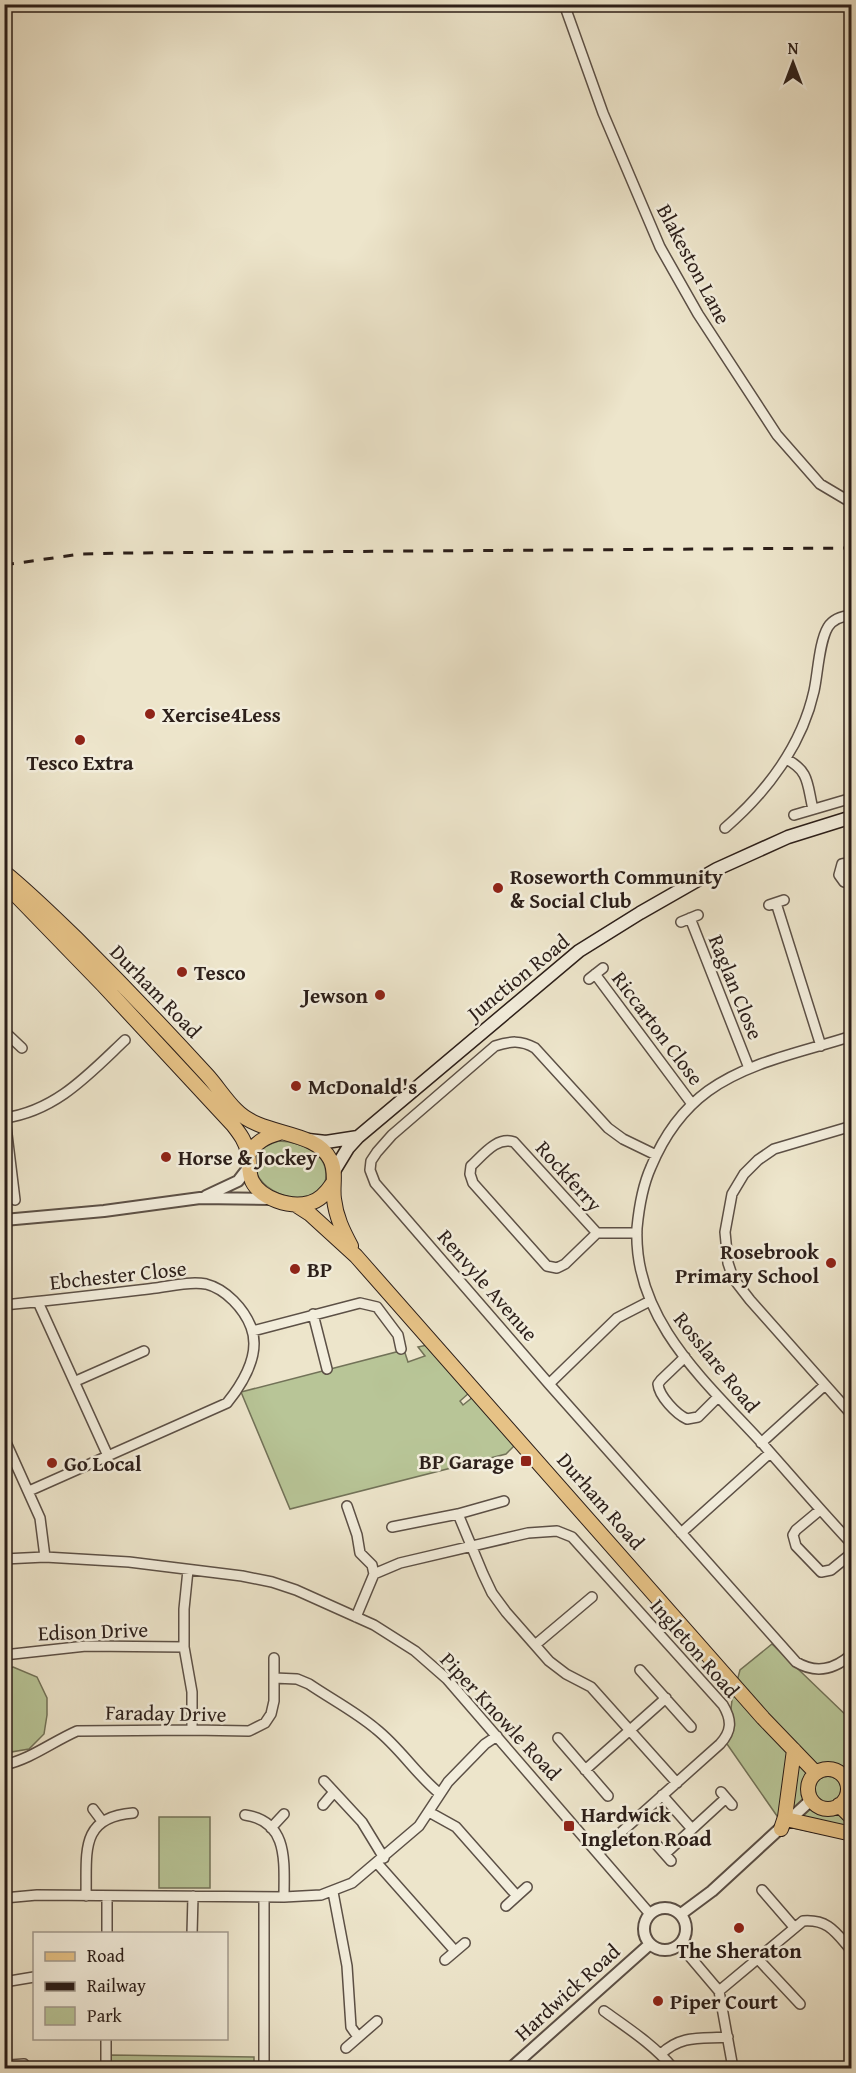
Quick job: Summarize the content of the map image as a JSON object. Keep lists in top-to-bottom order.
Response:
{
  "streets": {
    "main road": ["Junction Road", "Durham Road"],
    "street": [
      "Blakeston Lane",
      "Raglan Close",
      "Riccarton Close",
      "Rockferry",
      "Ebchester Close",
      "Renvyle Avenue",
      "Rosslare Road",
      "Edison Drive",
      "Ingleton Road",
      "Faraday Drive",
      "Piper Knowle Road",
      "Hardwick Road"
    ]
  },
  "crossings": [
    ["Junction Road", "Durham Road"],
    ["Raglan Close", "Rosslare Road"],
    ["Riccarton Close", "Rosslare Road"],
    ["Renvyle Avenue", "Rosslare Road"],
    ["Ingleton Road", "Piper Knowle Road"],
    ["Piper Knowle Road", "Hardwick Road"]
  ],
  "places": {
    "other": [
      "Xercise4Less",
      "Tesco Extra",
      "Roseworth Community & Social Club",
      "Tesco",
      "Jewson",
      "McDonald's",
      "Horse & Jockey",
      "Rosebrook Primary School",
      "BP",
      "Go Local",
      "The Sheraton",
      "Piper Court"
    ],
    "transit": ["BP Garage", "Hardwick Ingleton Road"]
  },
  "legend": ["Road", "Railway", "Park"],
  "north": "top"
}
